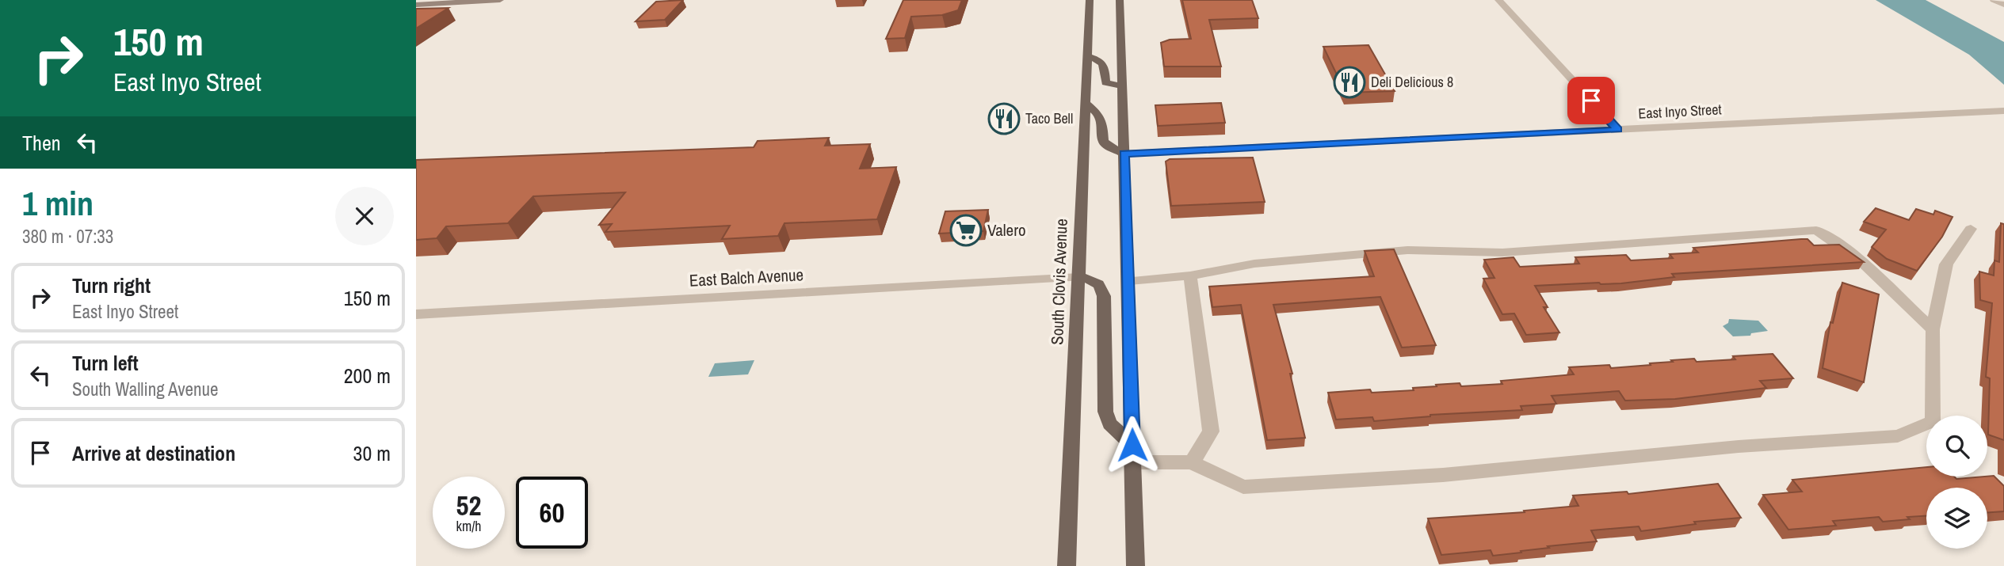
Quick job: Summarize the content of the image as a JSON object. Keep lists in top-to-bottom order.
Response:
{
  "streets": {
    "main road": ["South Clovis Avenue"],
    "street": ["East Inyo Street", "East Balch Avenue"]
  },
  "crossings": [
    ["East Balch Avenue", "South Clovis Avenue"]
  ],
  "places": {
    "restaurant": ["Deli Delicious 8", "Taco Bell"],
    "supermarket": ["Valero"]
  },
  "page": {
    "turn": ["150 m", "East Inyo Street"],
    "then": "Then",
    "heading": ["1 min", "380 m · 07:33"],
    "list": [
      {
        "name": "Turn right",
        "note": "East Inyo Street",
        "value": "150 m"
      },
      {
        "name": "Turn left",
        "note": "South Walling Avenue",
        "value": "200 m"
      },
      {
        "name": "Arrive at destination",
        "value": "30 m"
      }
    ],
    "speed": "52 km/h",
    "limit": "60"
  }
}
